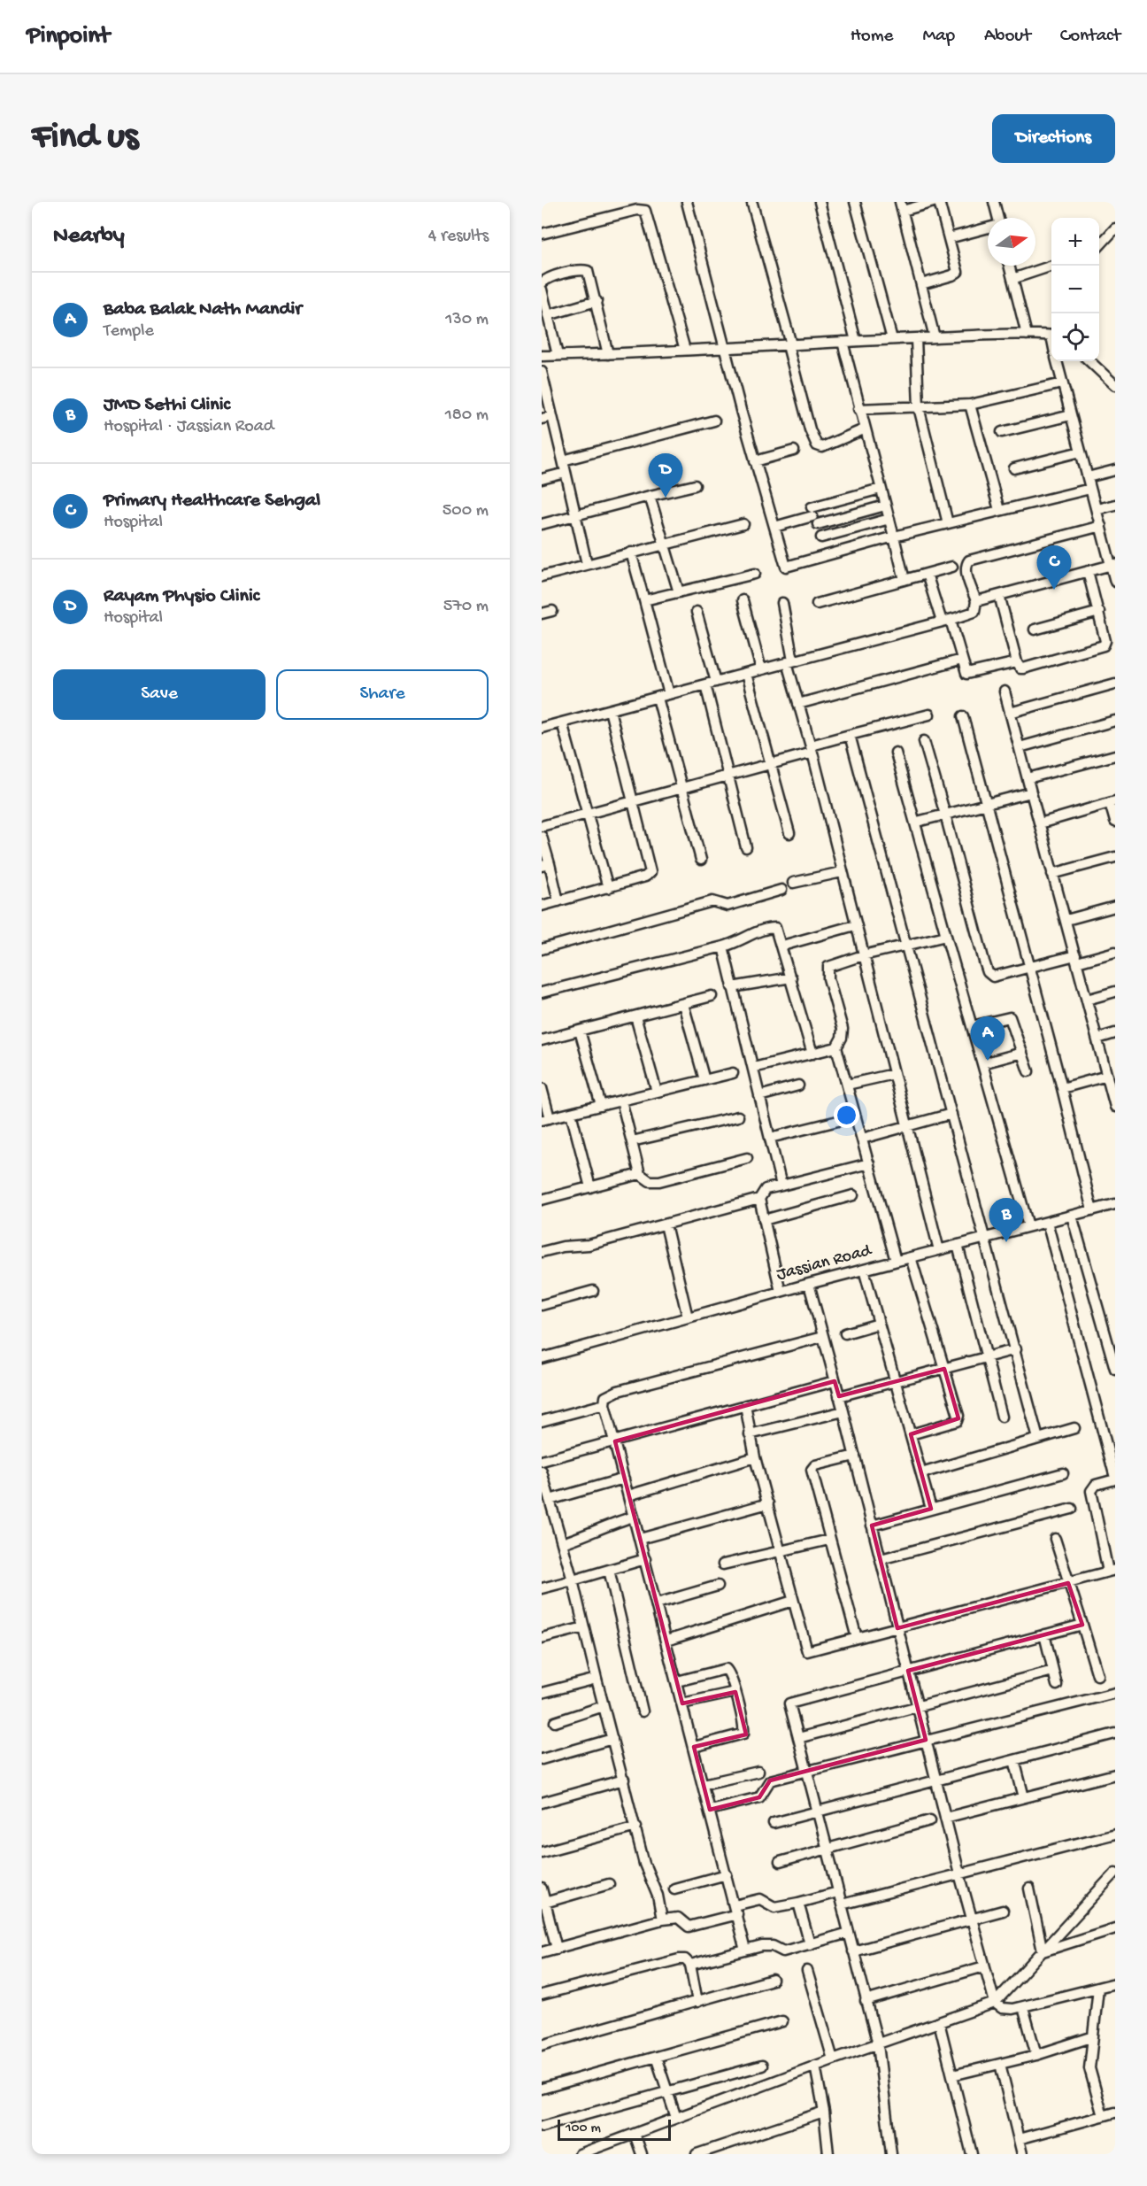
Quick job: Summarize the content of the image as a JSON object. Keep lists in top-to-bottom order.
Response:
{
  "streets": {
    "street": ["Jassian Road"]
  },
  "scale_bar": "100 m",
  "north": "right",
  "page": {
    "header": "Pinpoint",
    "nav": [
      "Home",
      "Map",
      "About",
      "Contact"
    ],
    "buttons": [
      "Directions",
      ["Save", "Share"]
    ],
    "title": "Find us",
    "heading": ["Nearby", "4 results"],
    "map_buttons": ["+", "−"],
    "list": [
      {
        "mark": "A",
        "name": "Baba Balak Nath Mandir",
        "note": "Temple",
        "value": "130 m"
      },
      {
        "mark": "B",
        "name": "JMD Sethi Clinic",
        "note": "Hospital · Jassian Road",
        "value": "180 m"
      },
      {
        "mark": "C",
        "name": "Primary Healthcare Sehgal",
        "note": "Hospital",
        "value": "500 m"
      },
      {
        "mark": "D",
        "name": "Rayam Physio Clinic",
        "note": "Hospital",
        "value": "570 m"
      }
    ],
    "pins": [
      "D",
      "C",
      "A",
      "B"
    ],
    "scale": "100 m"
  }
}
